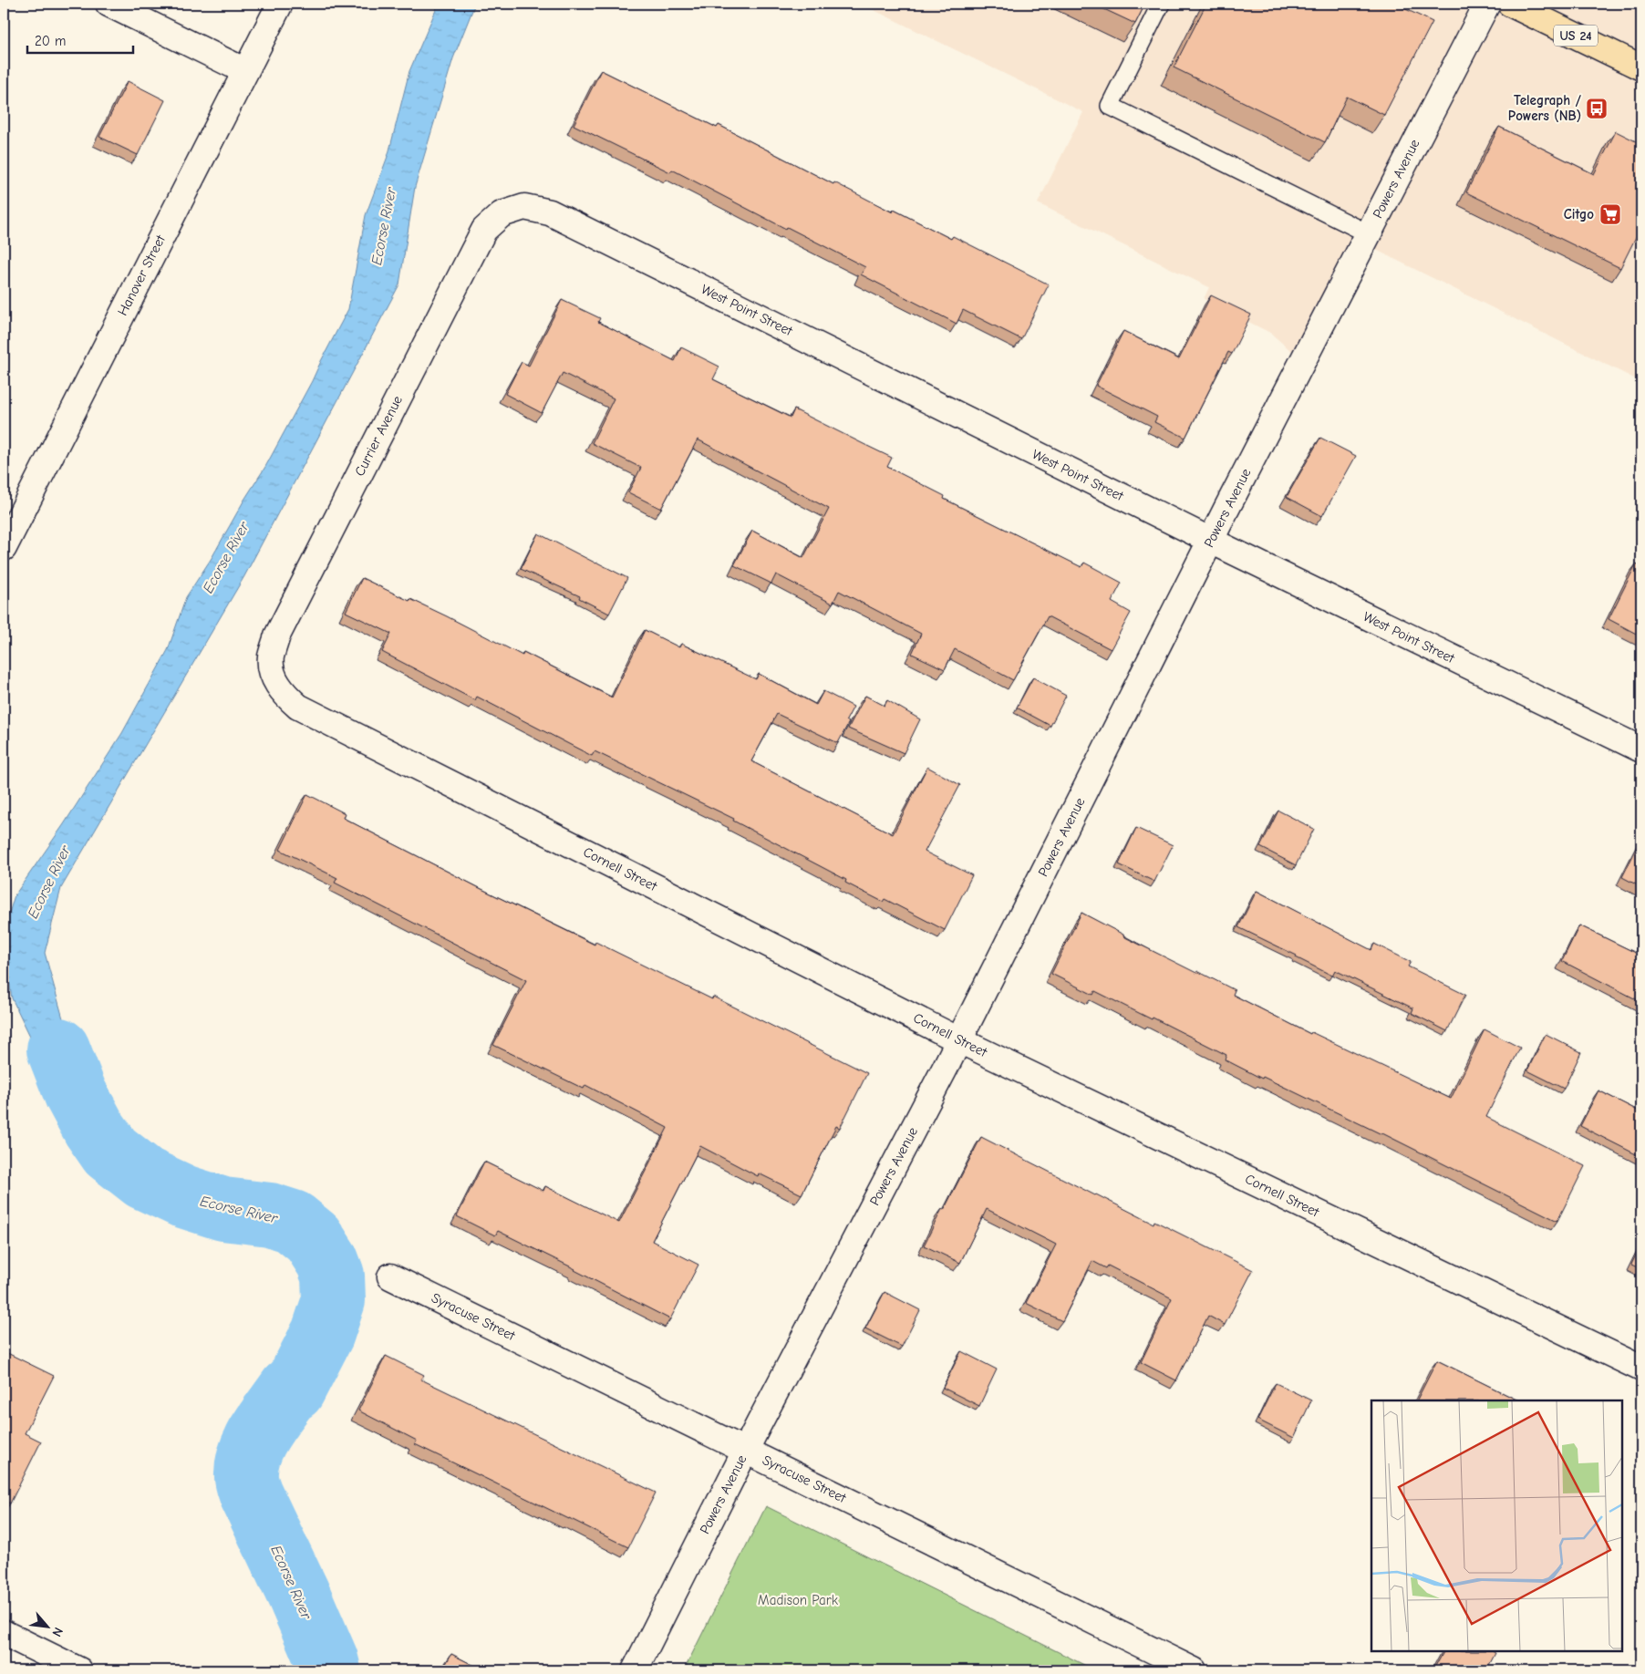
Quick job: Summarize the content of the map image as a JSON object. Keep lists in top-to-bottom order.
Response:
{
  "streets": {
    "main road": ["US 24"],
    "street": [
      "Powers Avenue",
      "Hanover Street",
      "West Point Street",
      "Currier Avenue",
      "Cornell Street",
      "Syracuse Street"
    ]
  },
  "crossings": [
    ["Powers Avenue", "West Point Street"],
    ["Powers Avenue", "Cornell Street"],
    ["Powers Avenue", "Syracuse Street"],
    ["West Point Street", "Currier Avenue"],
    ["Currier Avenue", "Cornell Street"]
  ],
  "water": ["Ecorse River"],
  "parks": ["Madison Park"],
  "places": {
    "bus stop": ["Telegraph / Powers (NB)"],
    "supermarket": ["Citgo"]
  },
  "scale_bar": "20 m",
  "north": "bottom right"
}
